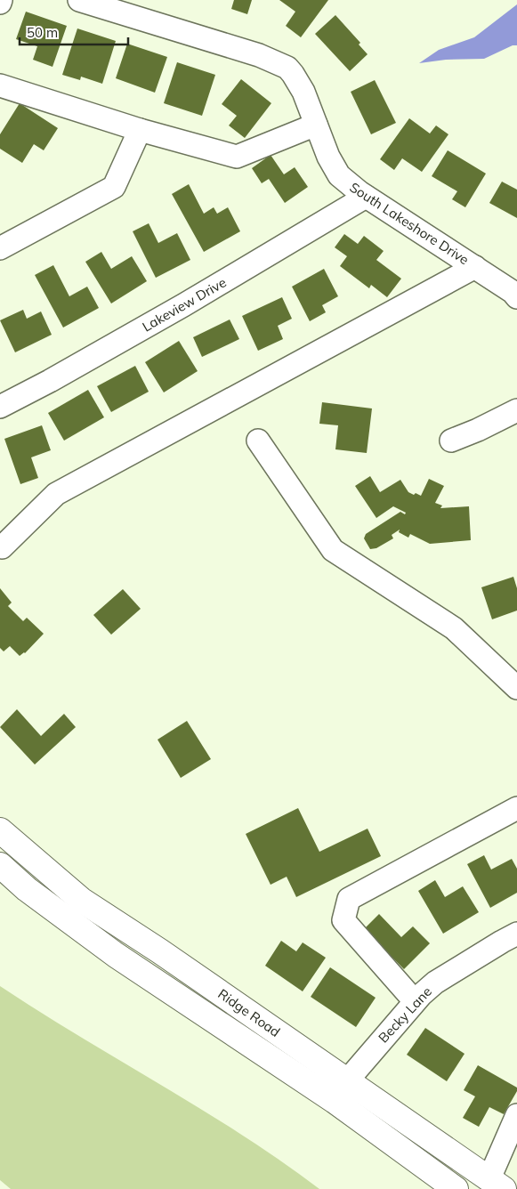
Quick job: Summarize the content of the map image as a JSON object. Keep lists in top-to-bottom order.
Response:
{
  "streets": {
    "main road": ["Ridge Road"],
    "street": ["South Lakeshore Drive", "Lakeview Drive", "Becky Lane"]
  },
  "crossings": [
    ["South Lakeshore Drive", "Lakeview Drive"],
    ["Ridge Road", "Becky Lane"]
  ],
  "scale_bar": "50 m"
}
